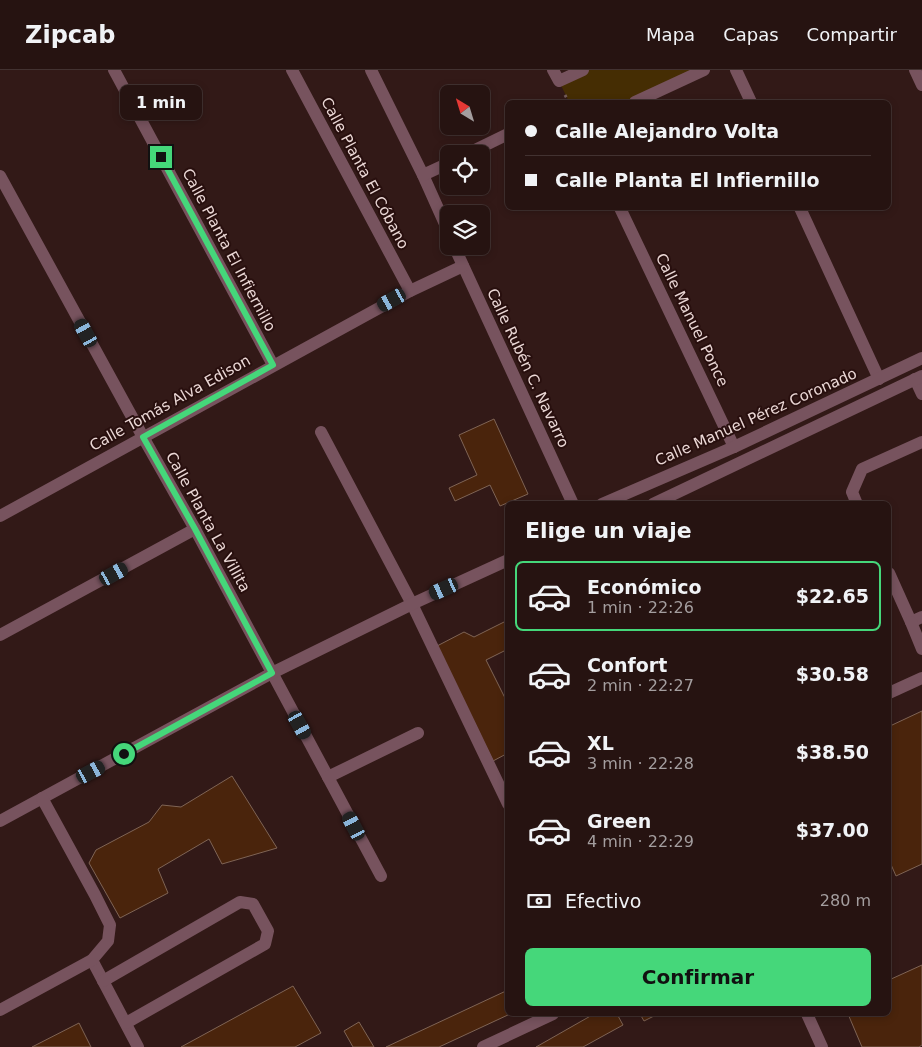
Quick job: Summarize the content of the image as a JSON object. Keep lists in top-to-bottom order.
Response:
{
  "streets": {
    "street": [
      "Calle Planta El Cóbano",
      "Calle Planta El Infiernillo",
      "Calle Manuel Ponce",
      "Calle Rubén C. Navarro",
      "Calle Tomás Alva Edison",
      "Calle Manuel Pérez Coronado",
      "Calle Planta La Villita"
    ]
  },
  "crossings": [
    ["Calle Planta El Cóbano", "Calle Tomás Alva Edison"],
    ["Calle Planta El Infiernillo", "Calle Tomás Alva Edison"],
    ["Calle Manuel Ponce", "Calle Manuel Pérez Coronado"],
    ["Calle Rubén C. Navarro", "Calle Tomás Alva Edison"],
    ["Calle Tomás Alva Edison", "Calle Planta La Villita"]
  ],
  "north": "top left",
  "page": {
    "header": "Zipcab",
    "nav": ["Mapa", "Capas", "Compartir"],
    "bubble": "1 min",
    "banner": ["Calle Alejandro Volta", "Calle Planta El Infiernillo"],
    "heading": "Elige un viaje",
    "list": [
      {
        "name": "Económico",
        "note": "1 min · 22:26",
        "value": "$22.65"
      },
      {
        "name": "Confort",
        "note": "2 min · 22:27",
        "value": "$30.58"
      },
      {
        "name": "XL",
        "note": "3 min · 22:28",
        "value": "$38.50"
      },
      {
        "name": "Green",
        "note": "4 min · 22:29",
        "value": "$37.00"
      }
    ],
    "pay": ["Efectivo", "280 m"],
    "buttons": "Confirmar"
  }
}
